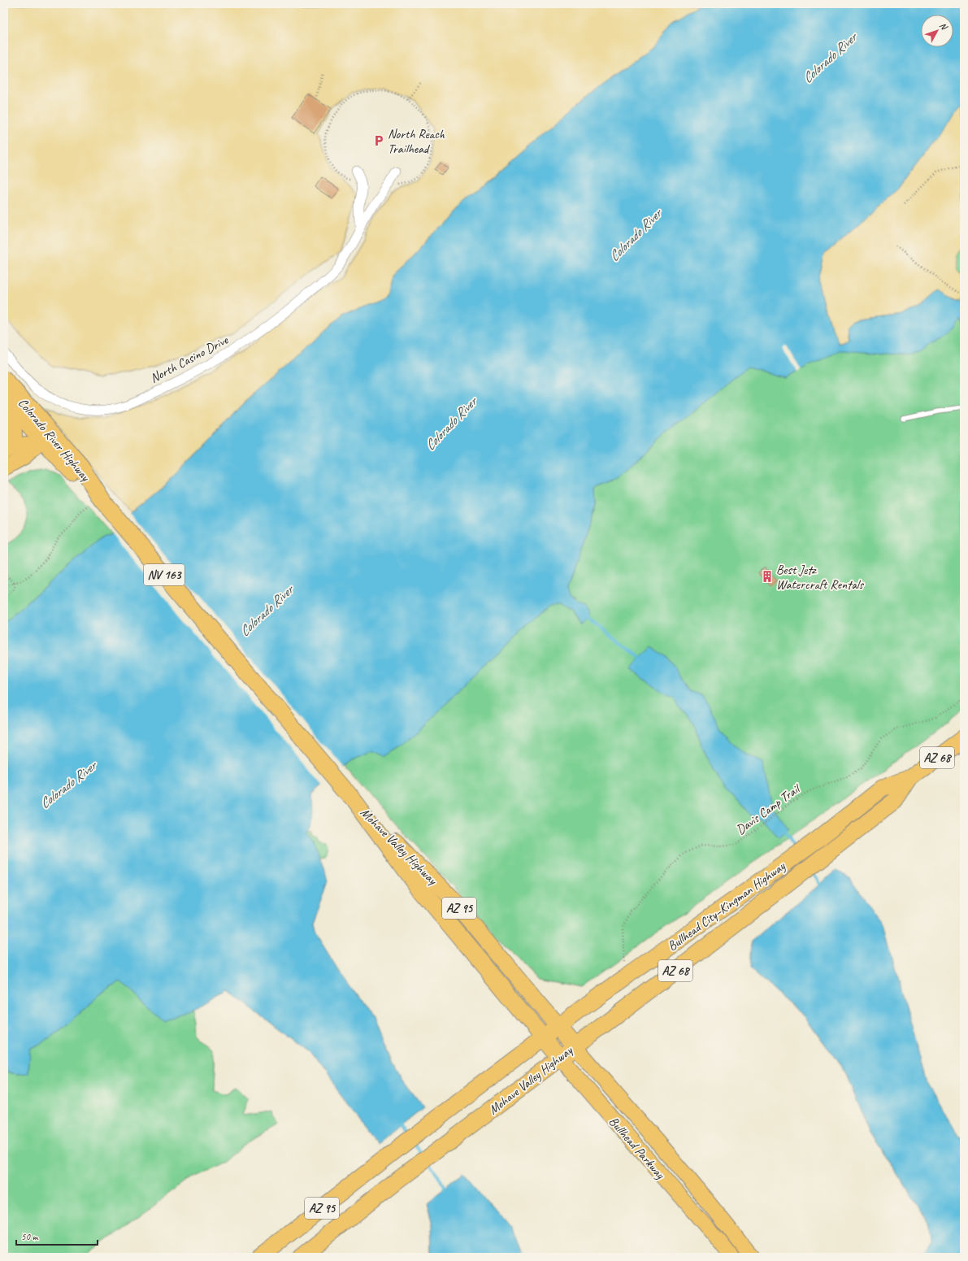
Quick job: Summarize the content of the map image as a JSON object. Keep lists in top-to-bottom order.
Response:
{
  "streets": {
    "highway": [
      "Colorado River Highway",
      "NV 163",
      "AZ 68",
      "Mohave Valley Highway",
      "Bullhead City–Kingman Highway",
      "AZ 95",
      "Bullhead Parkway"
    ],
    "street": ["North Casino Drive"],
    "path": ["Davis Camp Trail"]
  },
  "crossings": [
    ["Colorado River Highway", "Mohave Valley Highway"],
    ["Mohave Valley Highway", "Bullhead City–Kingman Highway"],
    ["Mohave Valley Highway", "Bullhead Parkway"],
    ["Bullhead City–Kingman Highway", "Bullhead Parkway"]
  ],
  "water": ["Colorado River"],
  "places": {
    "parking": ["North Reach Trailhead"],
    "building": ["Best Jetz Watercraft Rentals"]
  },
  "scale_bar": "50 m",
  "north": "top right"
}
